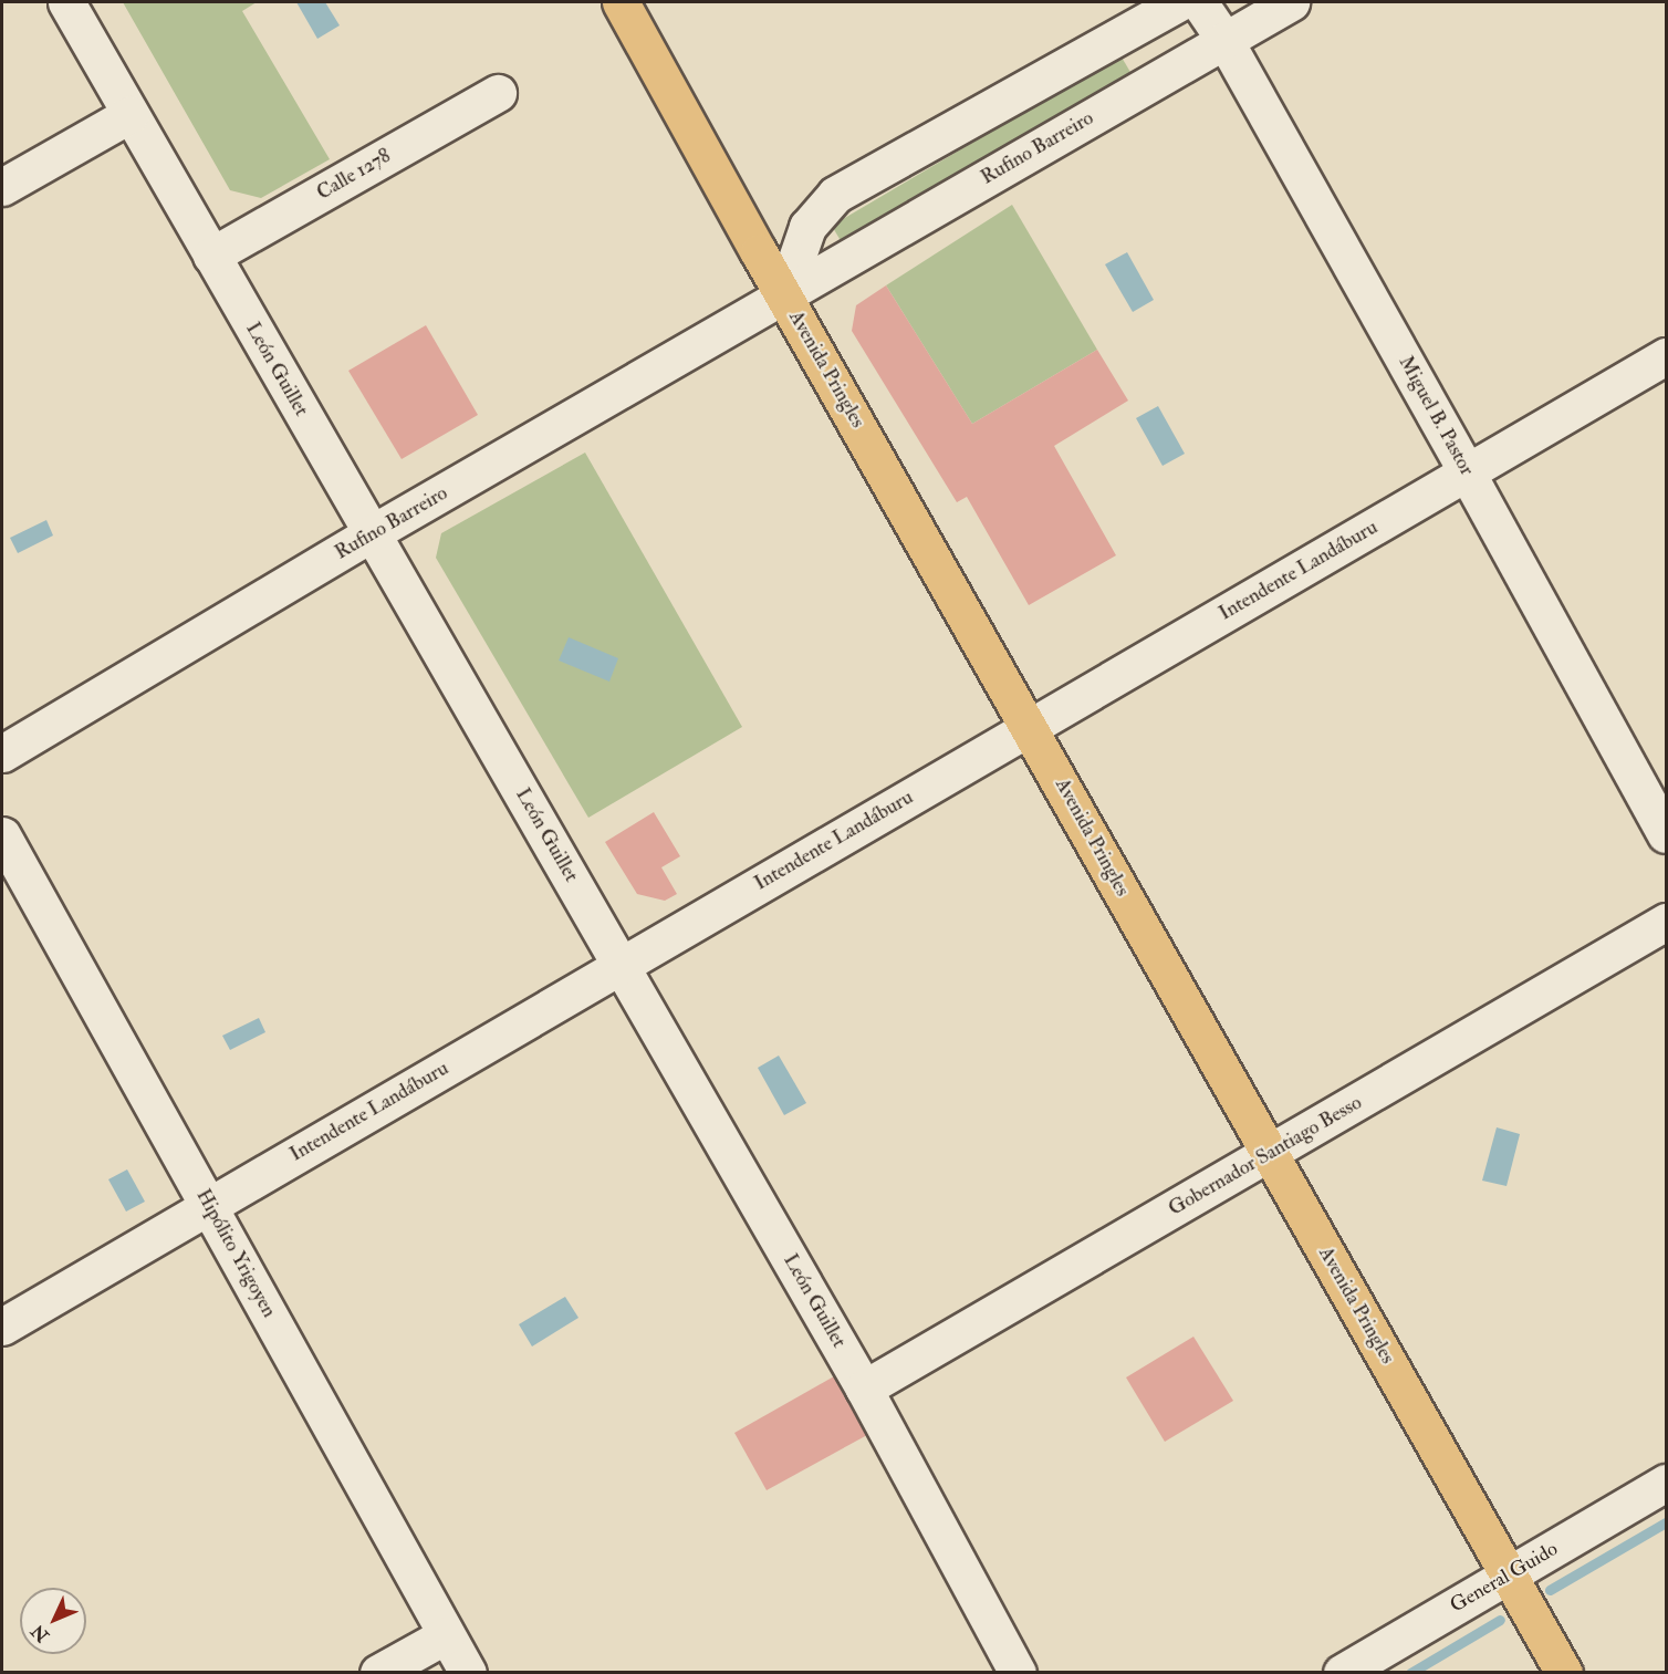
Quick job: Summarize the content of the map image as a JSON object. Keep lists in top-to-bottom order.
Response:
{
  "streets": {
    "main road": ["Avenida Pringles"],
    "street": [
      "Rufino Barreiro",
      "Calle 1278",
      "León Guillet",
      "Miguel B. Pastor",
      "Intendente Landáburu",
      "Gobernador Santiago Besso",
      "Hipólito Yrigoyen",
      "General Guido"
    ]
  },
  "crossings": [
    ["Rufino Barreiro", "León Guillet"],
    ["Rufino Barreiro", "Avenida Pringles"],
    ["Rufino Barreiro", "Miguel B. Pastor"],
    ["Calle 1278", "León Guillet"],
    ["León Guillet", "Intendente Landáburu"],
    ["León Guillet", "Gobernador Santiago Besso"],
    ["Avenida Pringles", "Intendente Landáburu"],
    ["Avenida Pringles", "Gobernador Santiago Besso"],
    ["Avenida Pringles", "General Guido"],
    ["Miguel B. Pastor", "Intendente Landáburu"],
    ["Intendente Landáburu", "Hipólito Yrigoyen"]
  ],
  "north": "bottom left"
}
